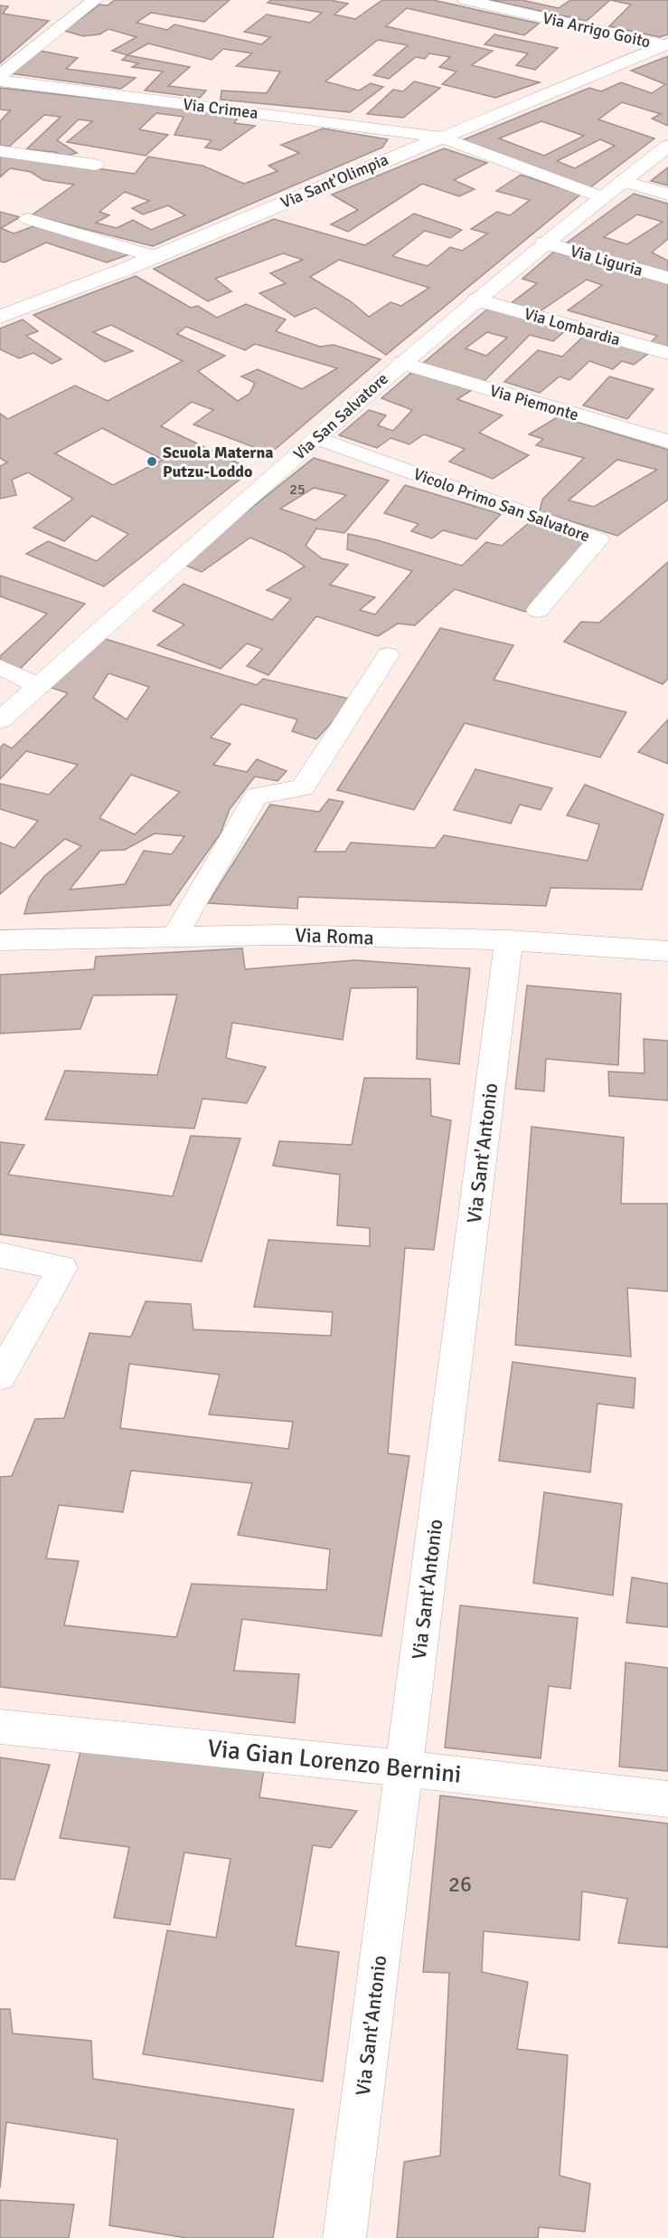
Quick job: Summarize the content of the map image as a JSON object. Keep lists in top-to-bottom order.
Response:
{
  "streets": {
    "street": [
      "Via Arrigo Goito",
      "Via Crimea",
      "Via Sant'Olimpia",
      "Via Liguria",
      "Via Lombardia",
      "Via Piemonte",
      "Via San Salvatore",
      "Vicolo Primo San Salvatore",
      "Via Roma",
      "Via Sant'Antonio",
      "Via Gian Lorenzo Bernini"
    ]
  },
  "crossings": [
    ["Via Arrigo Goito", "Via Sant'Olimpia"],
    ["Via Crimea", "Via Sant'Olimpia"],
    ["Via Crimea", "Via San Salvatore"],
    ["Via Liguria", "Via San Salvatore"],
    ["Via Lombardia", "Via San Salvatore"],
    ["Via Piemonte", "Via San Salvatore"],
    ["Via San Salvatore", "Vicolo Primo San Salvatore"],
    ["Via Roma", "Via Sant'Antonio"],
    ["Via Sant'Antonio", "Via Gian Lorenzo Bernini"]
  ],
  "places": ["Scuola Materna Putzu-Loddo"],
  "house_numbers": ["25", "26"]
}
